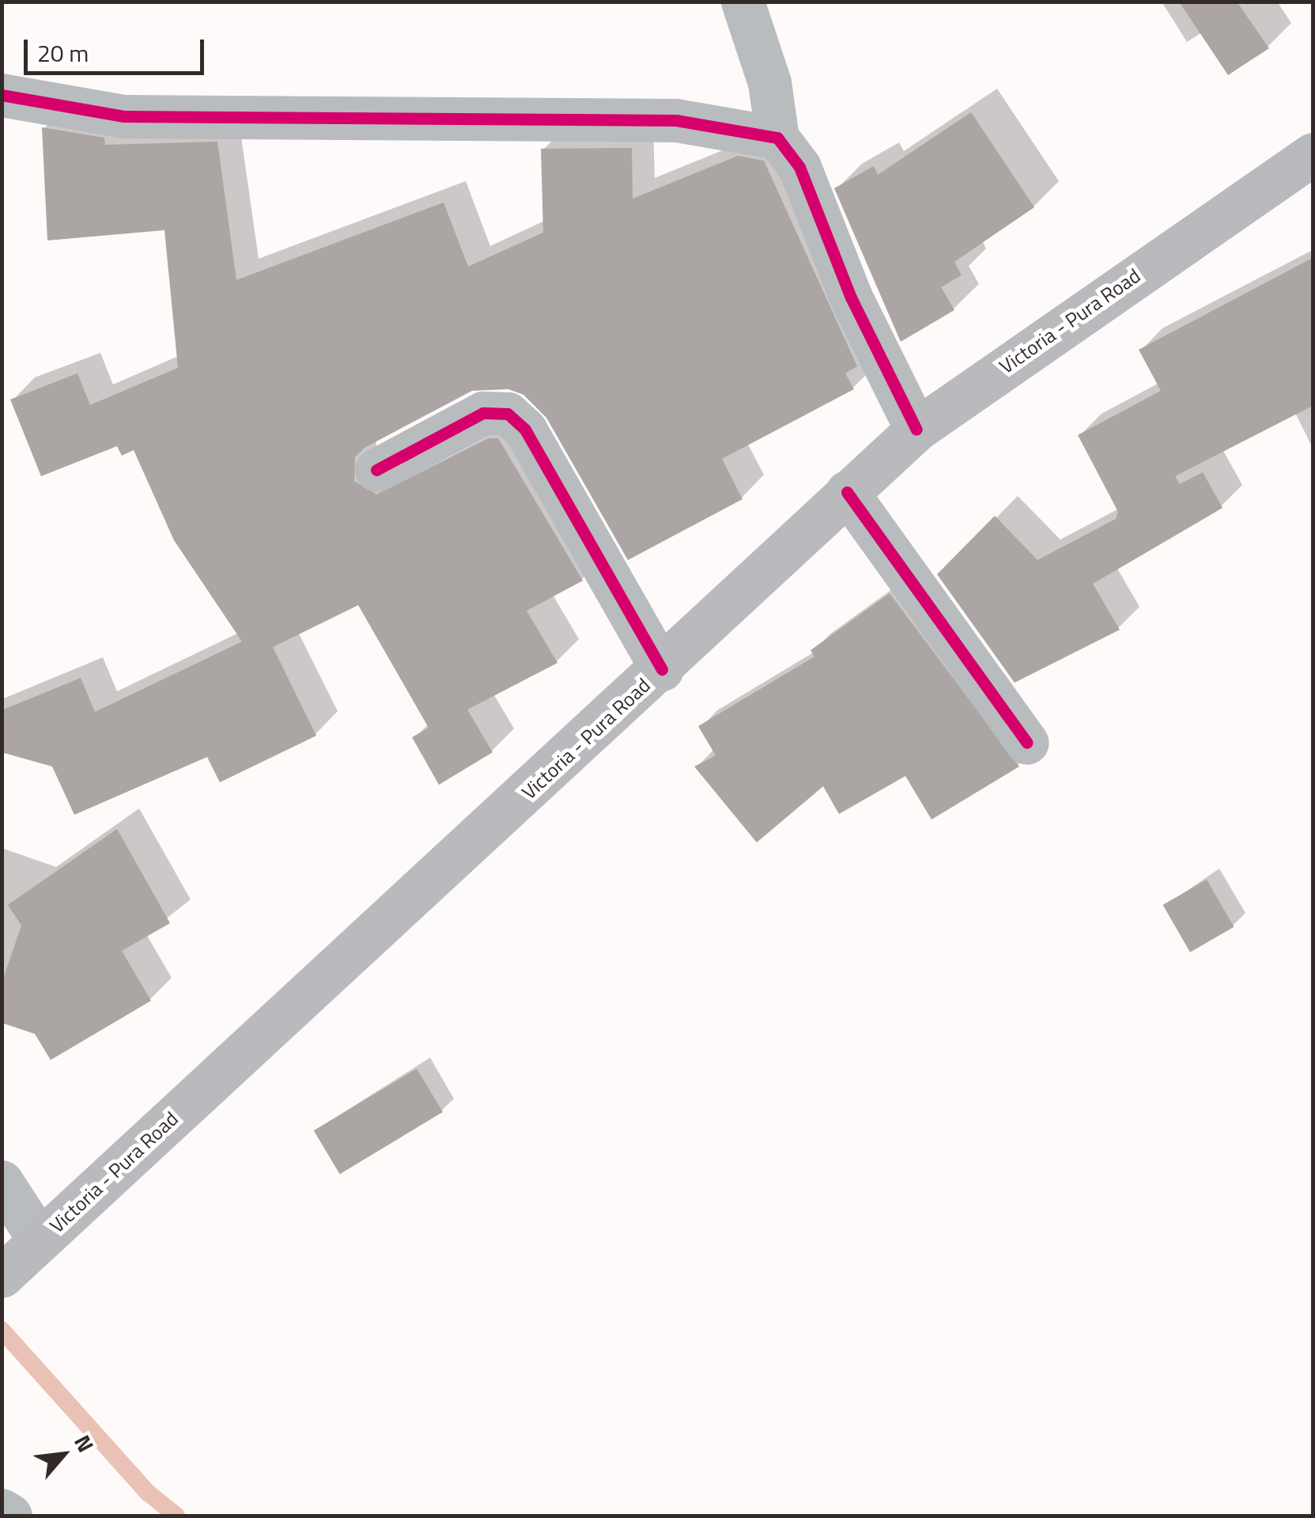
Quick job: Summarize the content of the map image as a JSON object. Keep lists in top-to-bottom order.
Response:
{
  "streets": {
    "main road": ["Victoria - Pura Road"]
  },
  "scale_bar": "20 m",
  "north": "top right"
}
